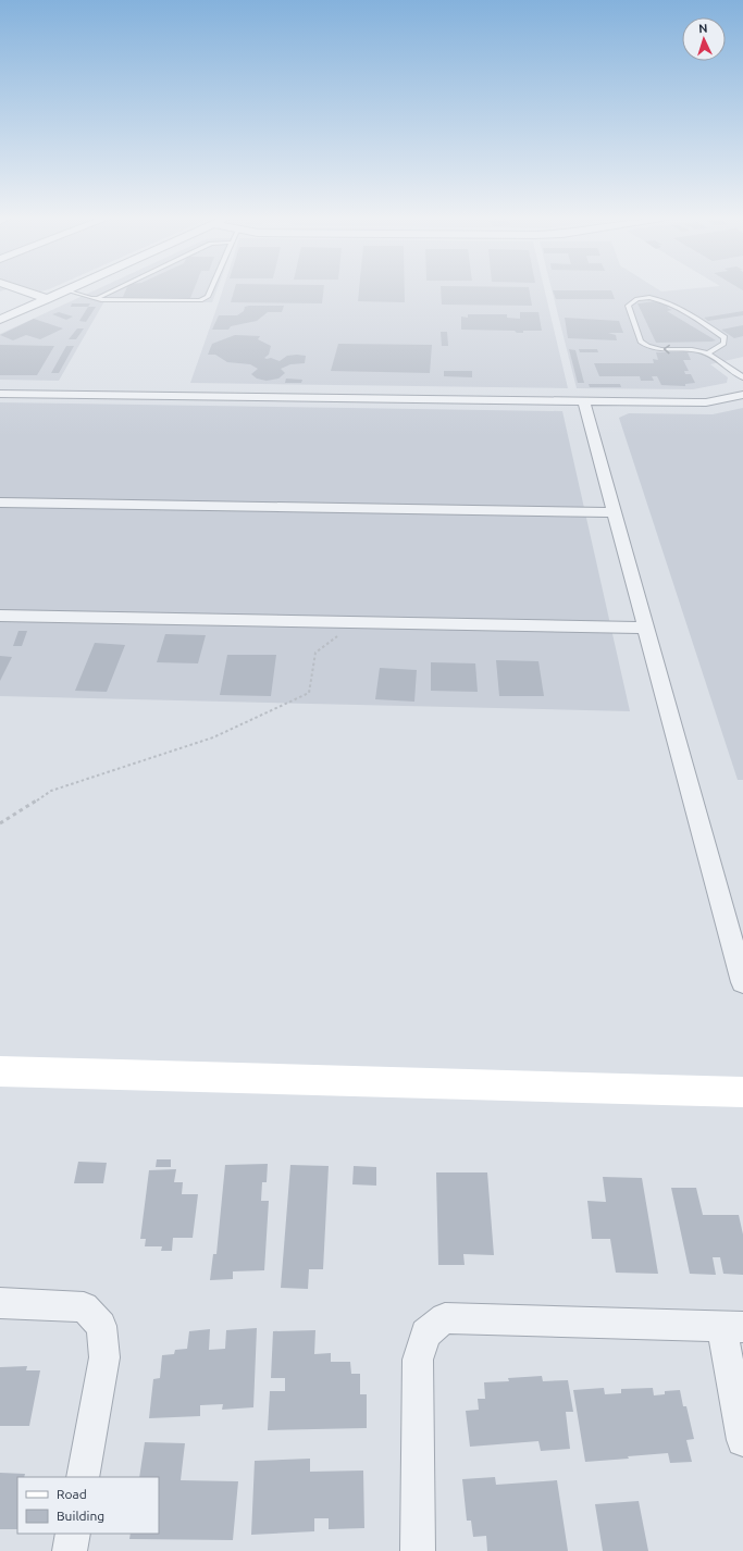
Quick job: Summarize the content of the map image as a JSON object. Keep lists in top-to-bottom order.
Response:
{
  "legend": ["Road", "Building"],
  "north": "top"
}
